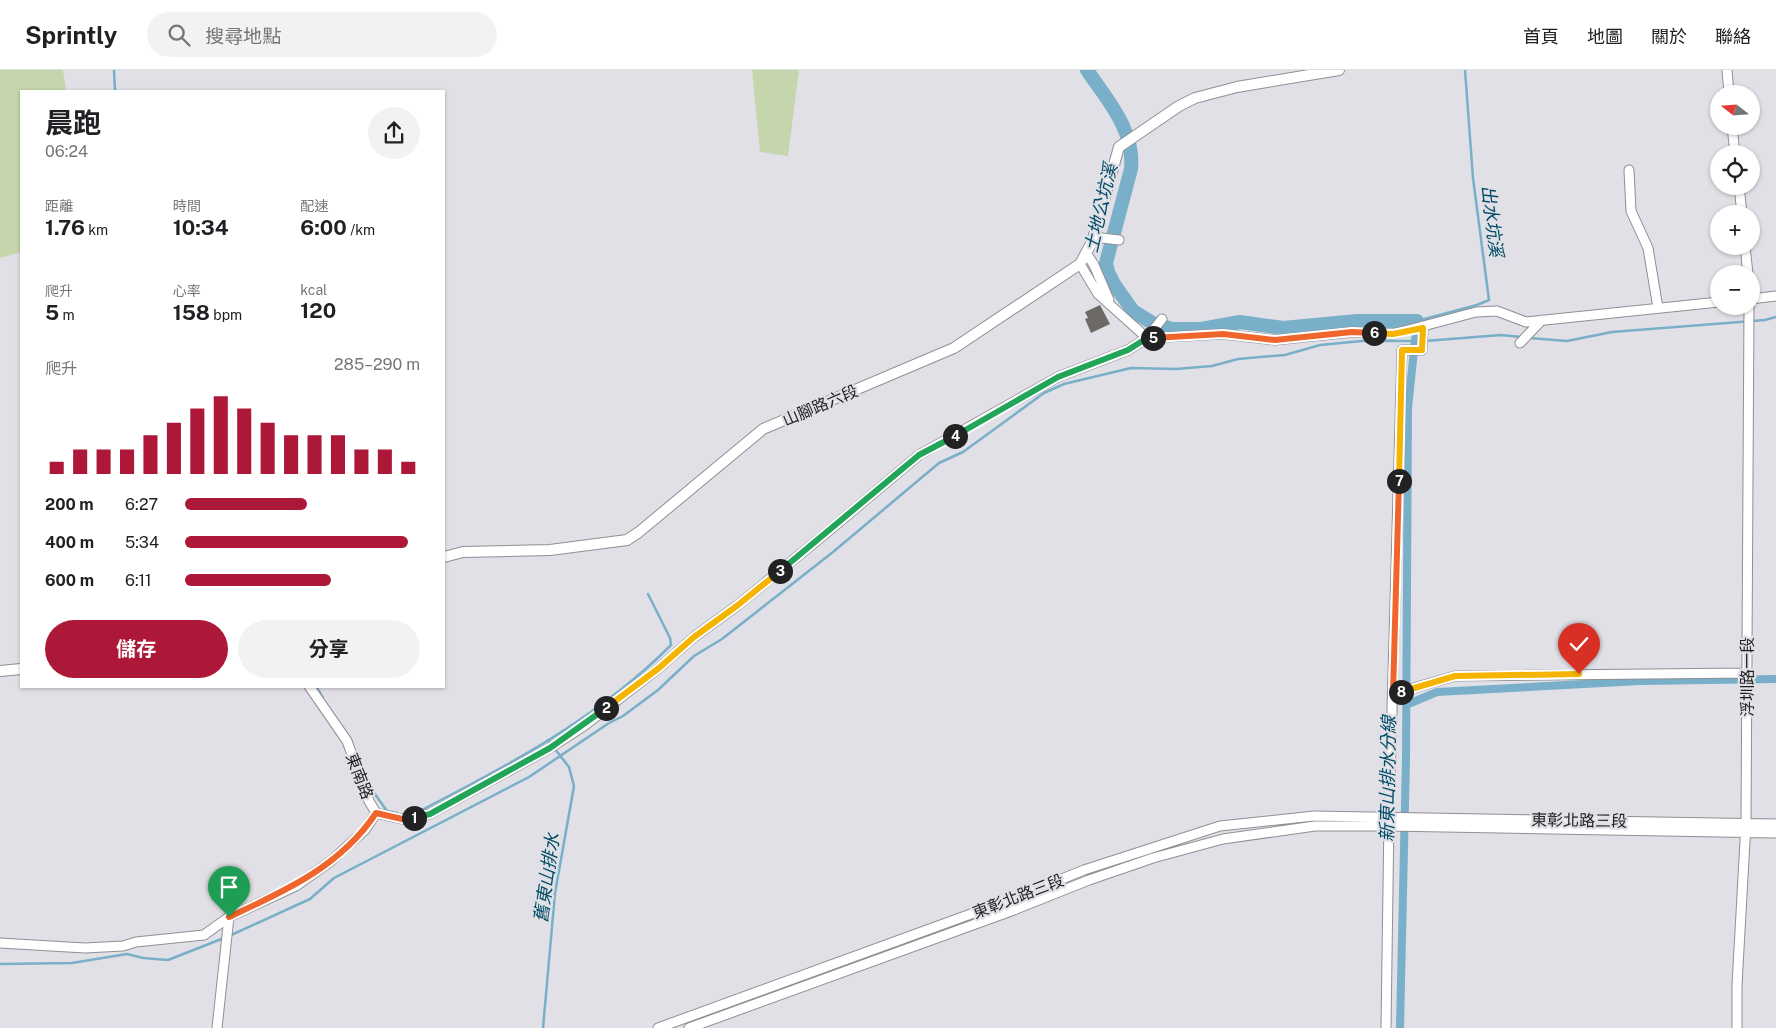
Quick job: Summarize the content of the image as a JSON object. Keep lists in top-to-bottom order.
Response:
{
  "streets": {
    "main road": ["山腳路六段"],
    "street": ["浮圳路一段", "東南路", "東彰北路三段"]
  },
  "crossings": [
    ["浮圳路一段", "東彰北路三段"]
  ],
  "water": [
    "土地公坑溪",
    "出水坑溪",
    "新東山排水分線",
    "舊東山排水"
  ],
  "north": "left",
  "page": {
    "header": "Sprintly",
    "search": "搜尋地點",
    "nav": [
      "首頁",
      "地圖",
      "關於",
      "聯絡"
    ],
    "map_buttons": ["+", "−"],
    "heading": ["晨跑", "06:24"],
    "stats": [
      ["距離", "1.76 km"],
      ["時間", "10:34"],
      ["配速", "6:00 /km"],
      ["爬升", "5 m"],
      ["心率", "158 bpm"],
      ["kcal", "120"]
    ],
    "pins": [
      "6",
      "5",
      "4",
      "7",
      "3",
      "8",
      "2",
      "1"
    ],
    "chart": ["爬升", "285–290 m"],
    "list": [
      {
        "name": "200 m",
        "note": "6:27"
      },
      {
        "name": "400 m",
        "note": "5:34"
      },
      {
        "name": "600 m",
        "note": "6:11"
      }
    ],
    "buttons": ["儲存", "分享"]
  }
}
